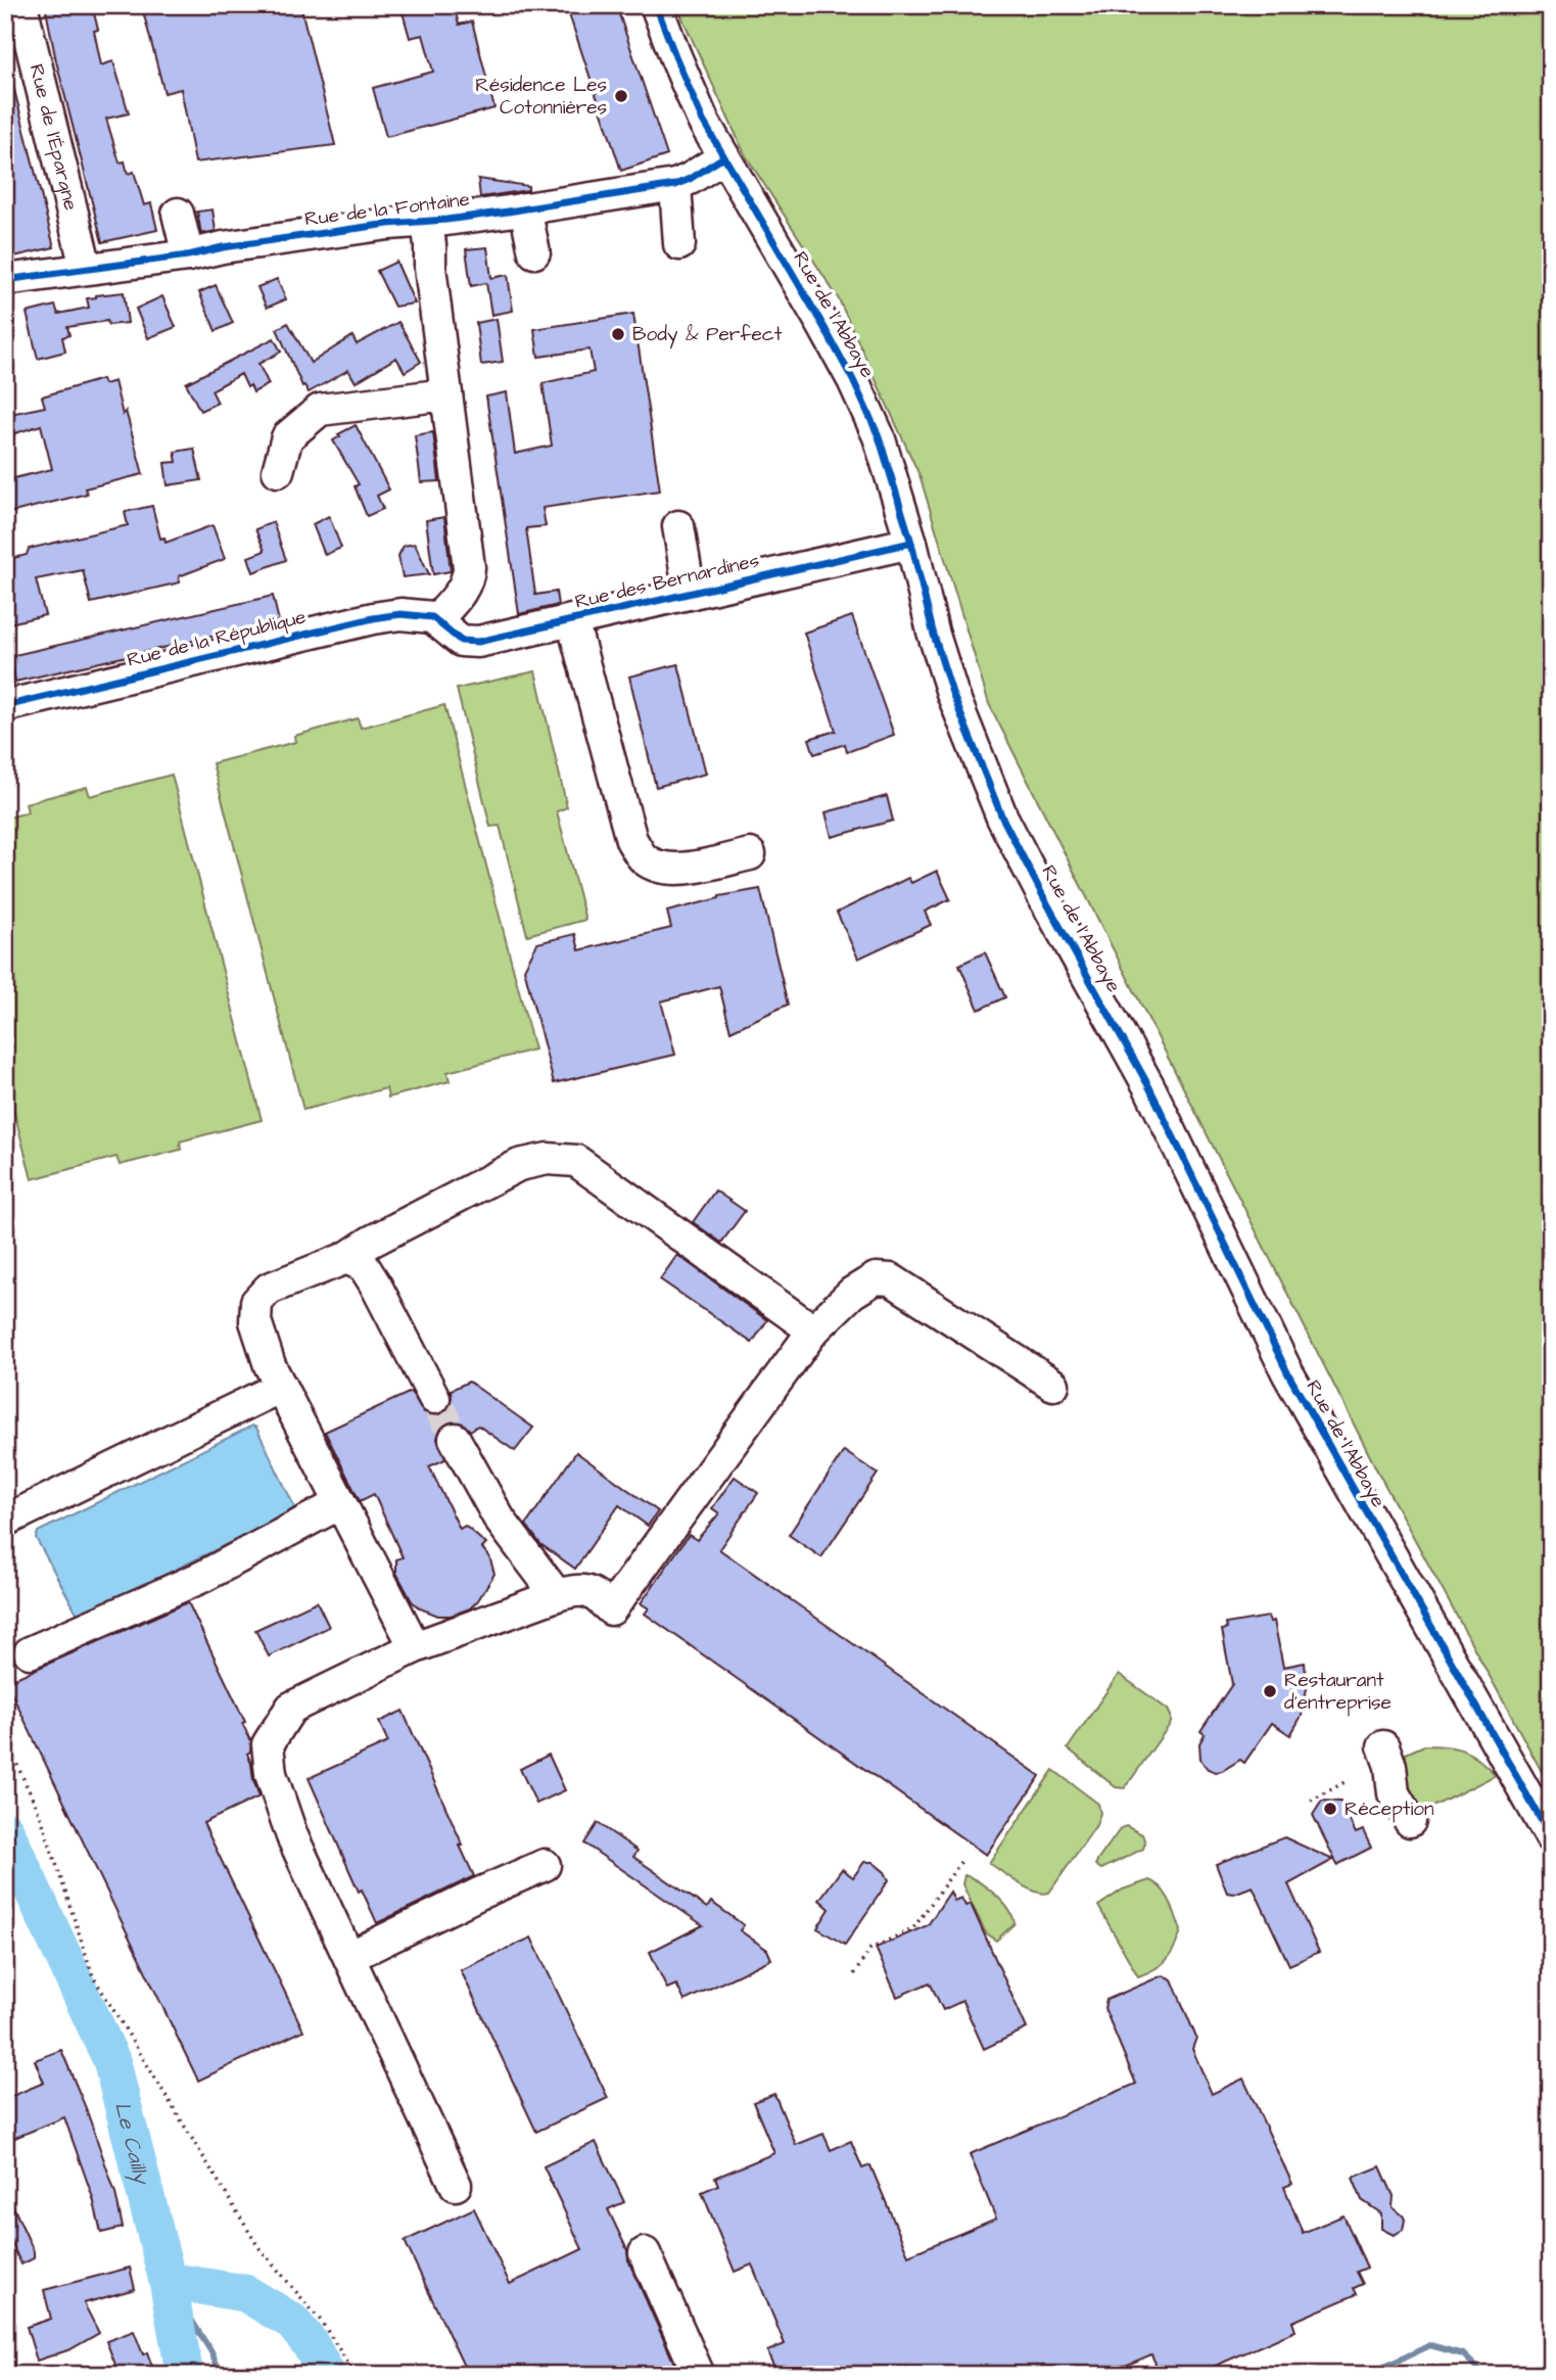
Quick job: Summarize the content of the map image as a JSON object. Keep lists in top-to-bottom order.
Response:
{
  "streets": {
    "street": [
      "Rue de l'Épargne",
      "Rue de la Fontaine",
      "Rue de l'Abbaye",
      "Rue des Bernardines",
      "Rue de la République"
    ]
  },
  "crossings": [
    ["Rue de l'Épargne", "Rue de la Fontaine"],
    ["Rue de la Fontaine", "Rue de l'Abbaye"],
    ["Rue de l'Abbaye", "Rue des Bernardines"],
    ["Rue des Bernardines", "Rue de la République"]
  ],
  "water": ["Le Cailly"],
  "places": [
    "Résidence Les Cotonnières",
    "Body & Perfect",
    "Restaurant d'entreprise",
    "Réception"
  ]
}
